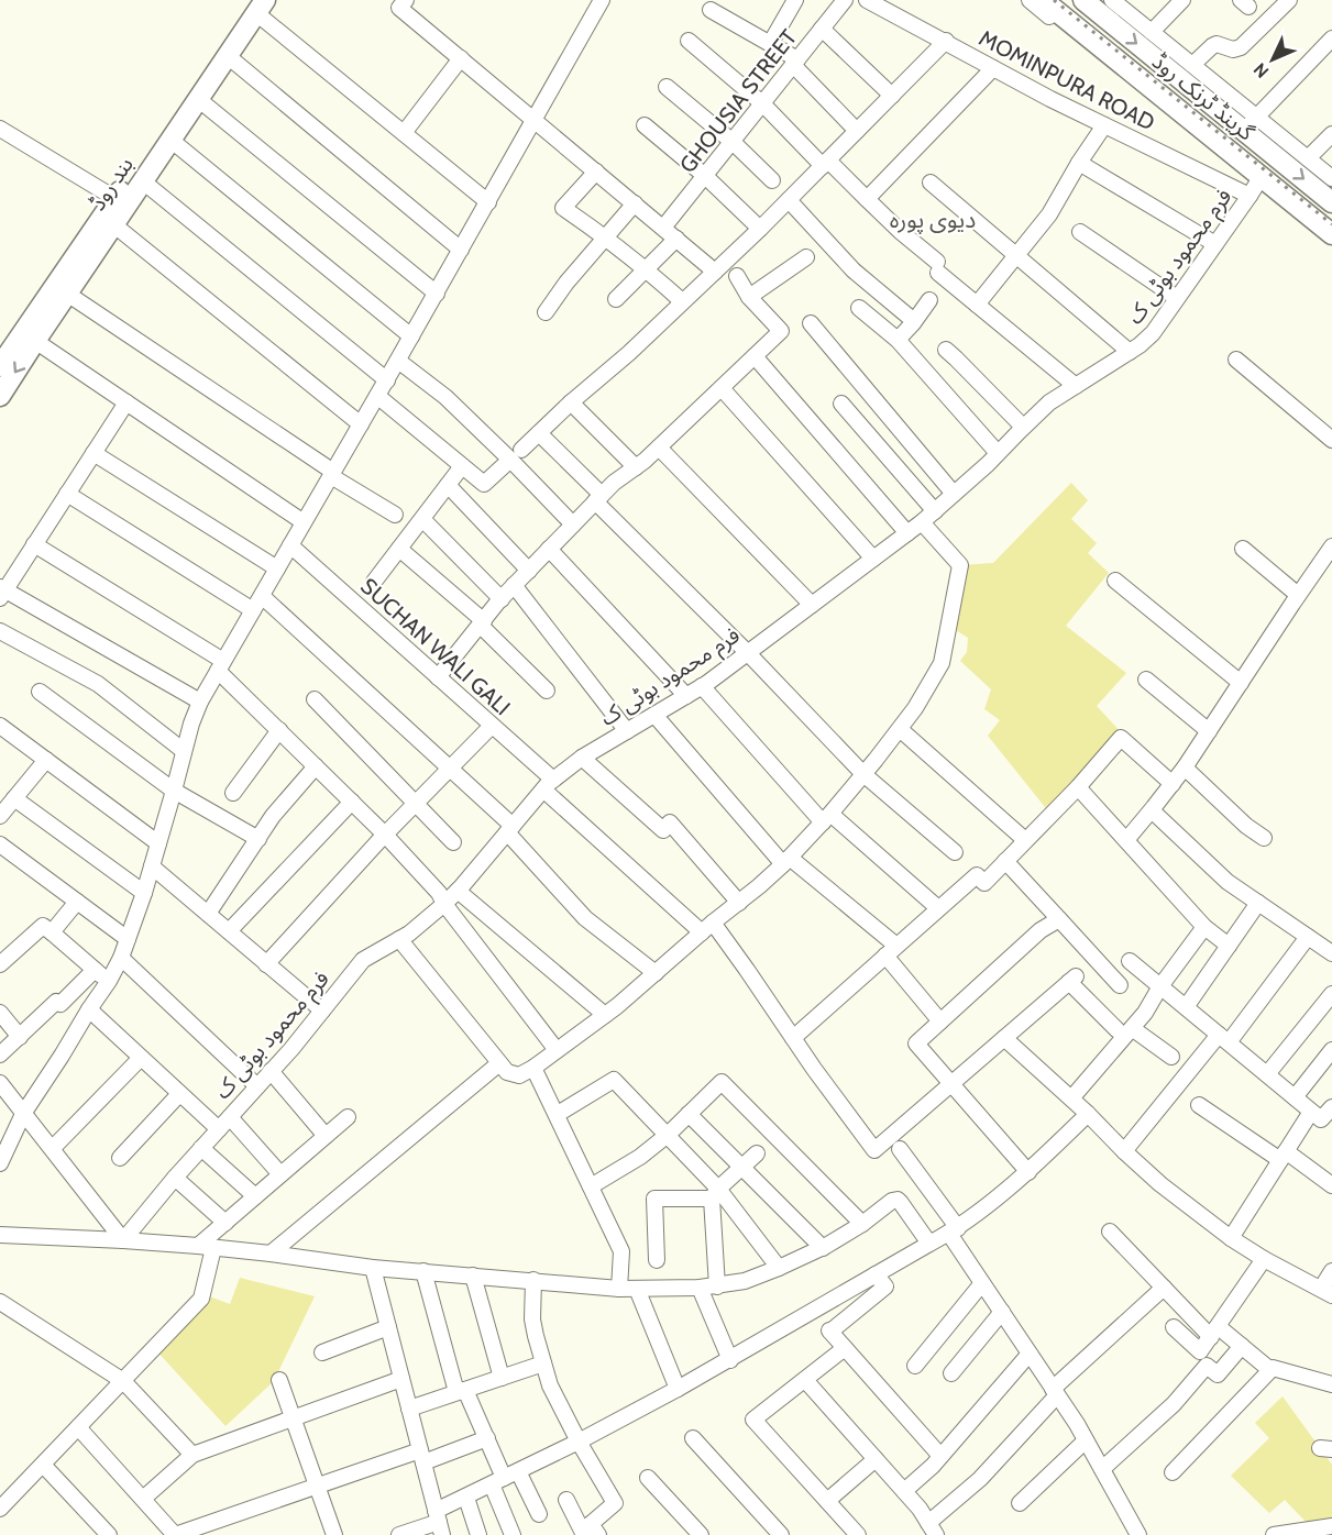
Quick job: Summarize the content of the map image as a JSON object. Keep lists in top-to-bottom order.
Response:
{
  "streets": {
    "main road": ["گرینڈ ٹرنک روڈ", "بند روڈ"],
    "street": [
      "MOMINPURA ROAD",
      "GHOUSIA STREET",
      "فرم محمود بوٹی ک",
      "SUCHAN WALI GALI"
    ]
  },
  "crossings": [
    ["MOMINPURA ROAD", "گرینڈ ٹرنک روڈ"],
    ["MOMINPURA ROAD", "فرم محمود بوٹی ک"],
    ["گرینڈ ٹرنک روڈ", "فرم محمود بوٹی ک"],
    ["فرم محمود بوٹی ک", "SUCHAN WALI GALI"]
  ],
  "districts": ["دیوی پورہ"],
  "north": "bottom left"
}
